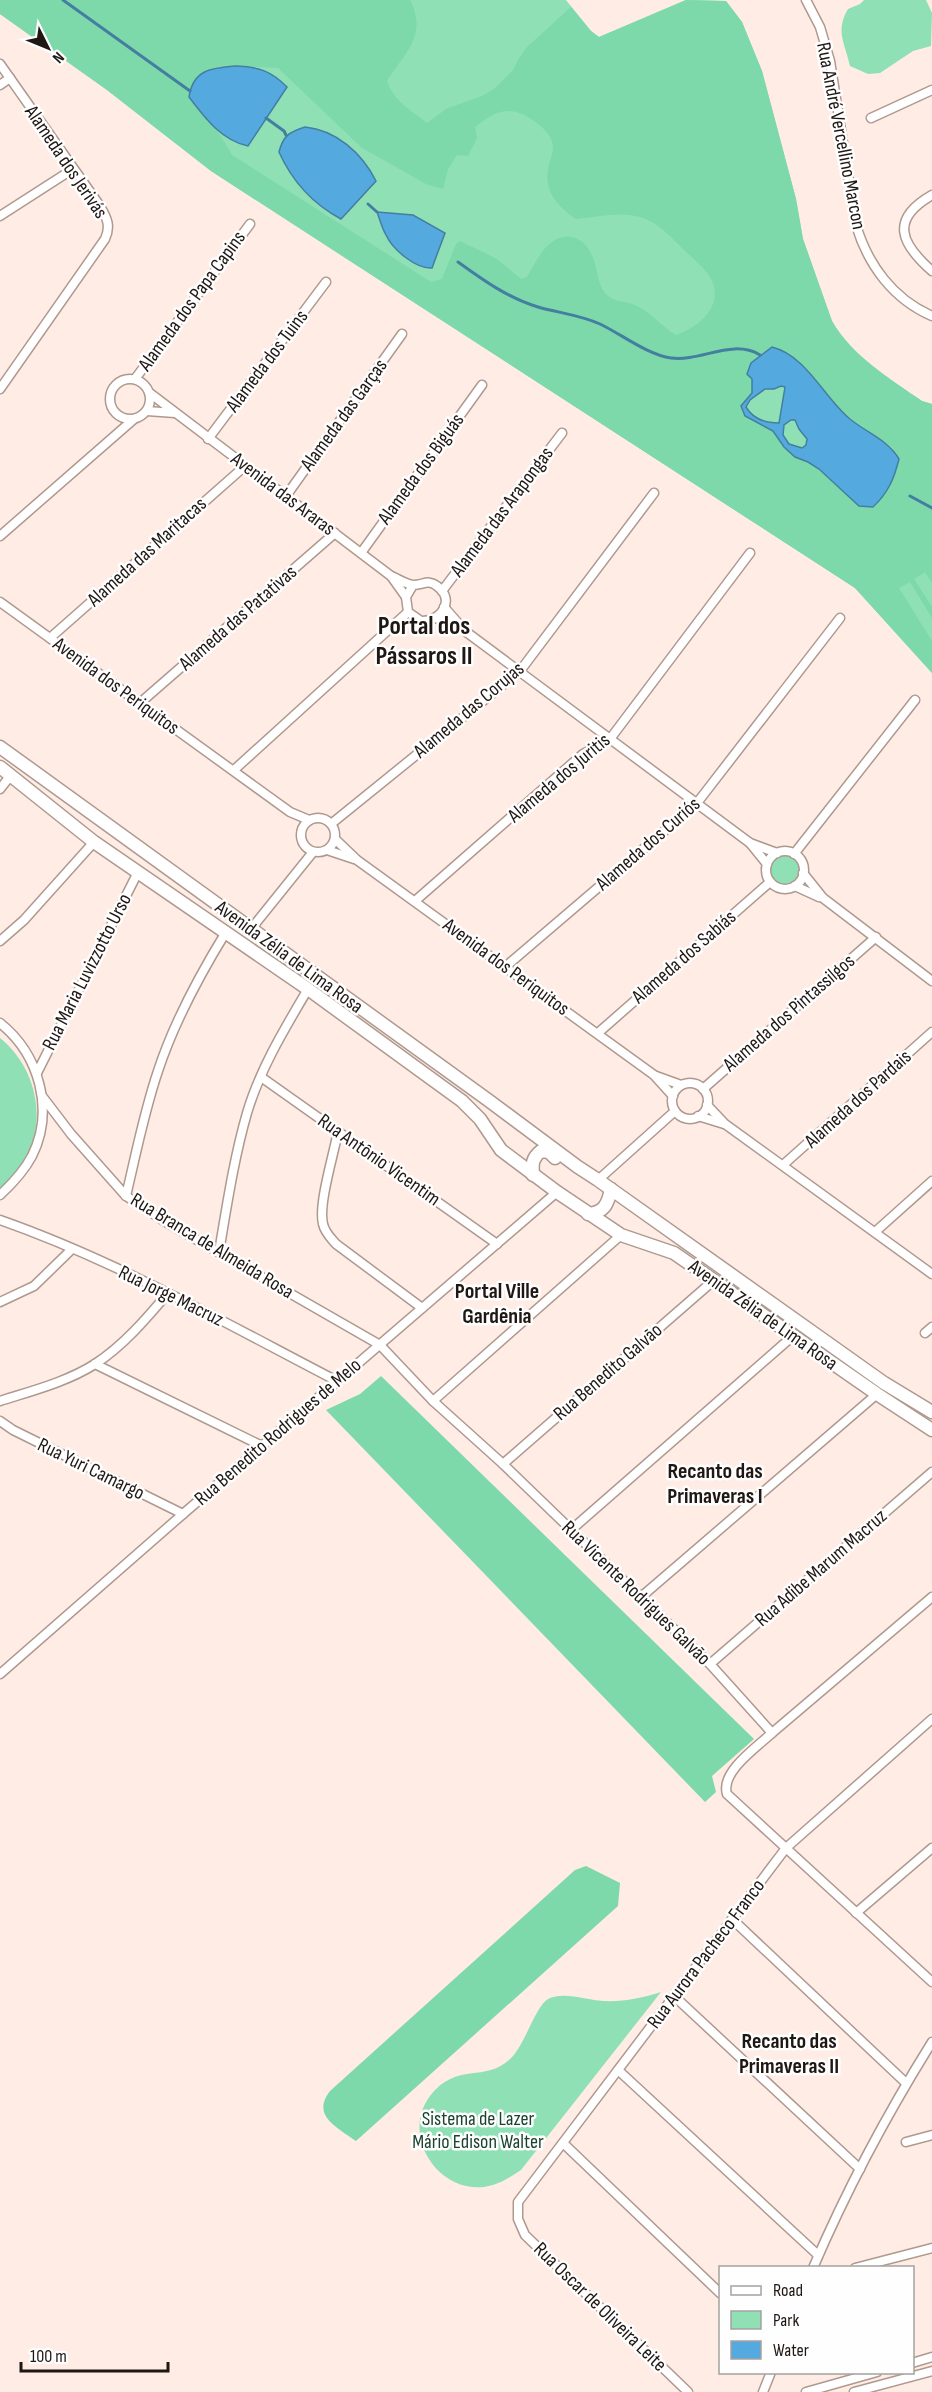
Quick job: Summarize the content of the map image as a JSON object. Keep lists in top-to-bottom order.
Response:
{
  "streets": {
    "main road": ["Avenida Zélia de Lima Rosa"],
    "street": [
      "Rua André Vercellino Marcon",
      "Alameda dos Jerivás",
      "Alameda dos Papa Capins",
      "Alameda dos Tuins",
      "Alameda das Garças",
      "Alameda dos Biguás",
      "Avenida das Araras",
      "Alameda das Arapongas",
      "Alameda das Maritacas",
      "Alameda das Patativas",
      "Avenida dos Periquitos",
      "Alameda das Corujas",
      "Alameda dos Juritis",
      "Alameda dos Curiós",
      "Alameda dos Sabiás",
      "Rua Maria Luvizzotto Urso",
      "Alameda dos Pintassilgos",
      "Alameda dos Pardais",
      "Rua Antônio Vicentim",
      "Rua Branca de Almeida Rosa",
      "Rua Jorge Macruz",
      "Rua Benedito Galvão",
      "Rua Benedito Rodrigues de Melo",
      "Rua Yuri Camargo",
      "Rua Adibe Marum Macruz",
      "Rua Vicente Rodrigues Galvão",
      "Rua Aurora Pacheco Franco",
      "Rua Oscar de Oliveira Leite"
    ]
  },
  "crossings": [
    ["Alameda dos Papa Capins", "Avenida das Araras"],
    ["Alameda dos Tuins", "Avenida das Araras"],
    ["Alameda das Garças", "Avenida das Araras"],
    ["Alameda dos Biguás", "Avenida das Araras"],
    ["Avenida das Araras", "Alameda das Maritacas"],
    ["Avenida das Araras", "Alameda das Patativas"],
    ["Alameda das Maritacas", "Avenida dos Periquitos"],
    ["Alameda das Patativas", "Avenida dos Periquitos"],
    ["Avenida dos Periquitos", "Alameda dos Juritis"],
    ["Avenida dos Periquitos", "Alameda dos Curiós"],
    ["Avenida dos Periquitos", "Alameda dos Sabiás"],
    ["Avenida Zélia de Lima Rosa", "Rua Maria Luvizzotto Urso"],
    ["Avenida Zélia de Lima Rosa", "Rua Benedito Galvão"],
    ["Avenida Zélia de Lima Rosa", "Rua Benedito Rodrigues de Melo"],
    ["Rua Maria Luvizzotto Urso", "Rua Branca de Almeida Rosa"],
    ["Rua Antônio Vicentim", "Rua Benedito Rodrigues de Melo"],
    ["Rua Branca de Almeida Rosa", "Rua Benedito Rodrigues de Melo"],
    ["Rua Branca de Almeida Rosa", "Rua Vicente Rodrigues Galvão"],
    ["Rua Jorge Macruz", "Rua Benedito Rodrigues de Melo"],
    ["Rua Benedito Galvão", "Rua Vicente Rodrigues Galvão"],
    ["Rua Benedito Rodrigues de Melo", "Rua Yuri Camargo"],
    ["Rua Benedito Rodrigues de Melo", "Rua Vicente Rodrigues Galvão"],
    ["Rua Adibe Marum Macruz", "Rua Vicente Rodrigues Galvão"],
    ["Rua Aurora Pacheco Franco", "Rua Oscar de Oliveira Leite"]
  ],
  "districts": [
    "Portal dos Pássaros II",
    "Portal Ville Gardênia",
    "Recanto das Primaveras I",
    "Recanto das Primaveras II"
  ],
  "parks": ["Sistema de Lazer Mário Edison Walter"],
  "legend": ["Road", "Park", "Water"],
  "scale_bar": "100 m",
  "north": "bottom right"
}
